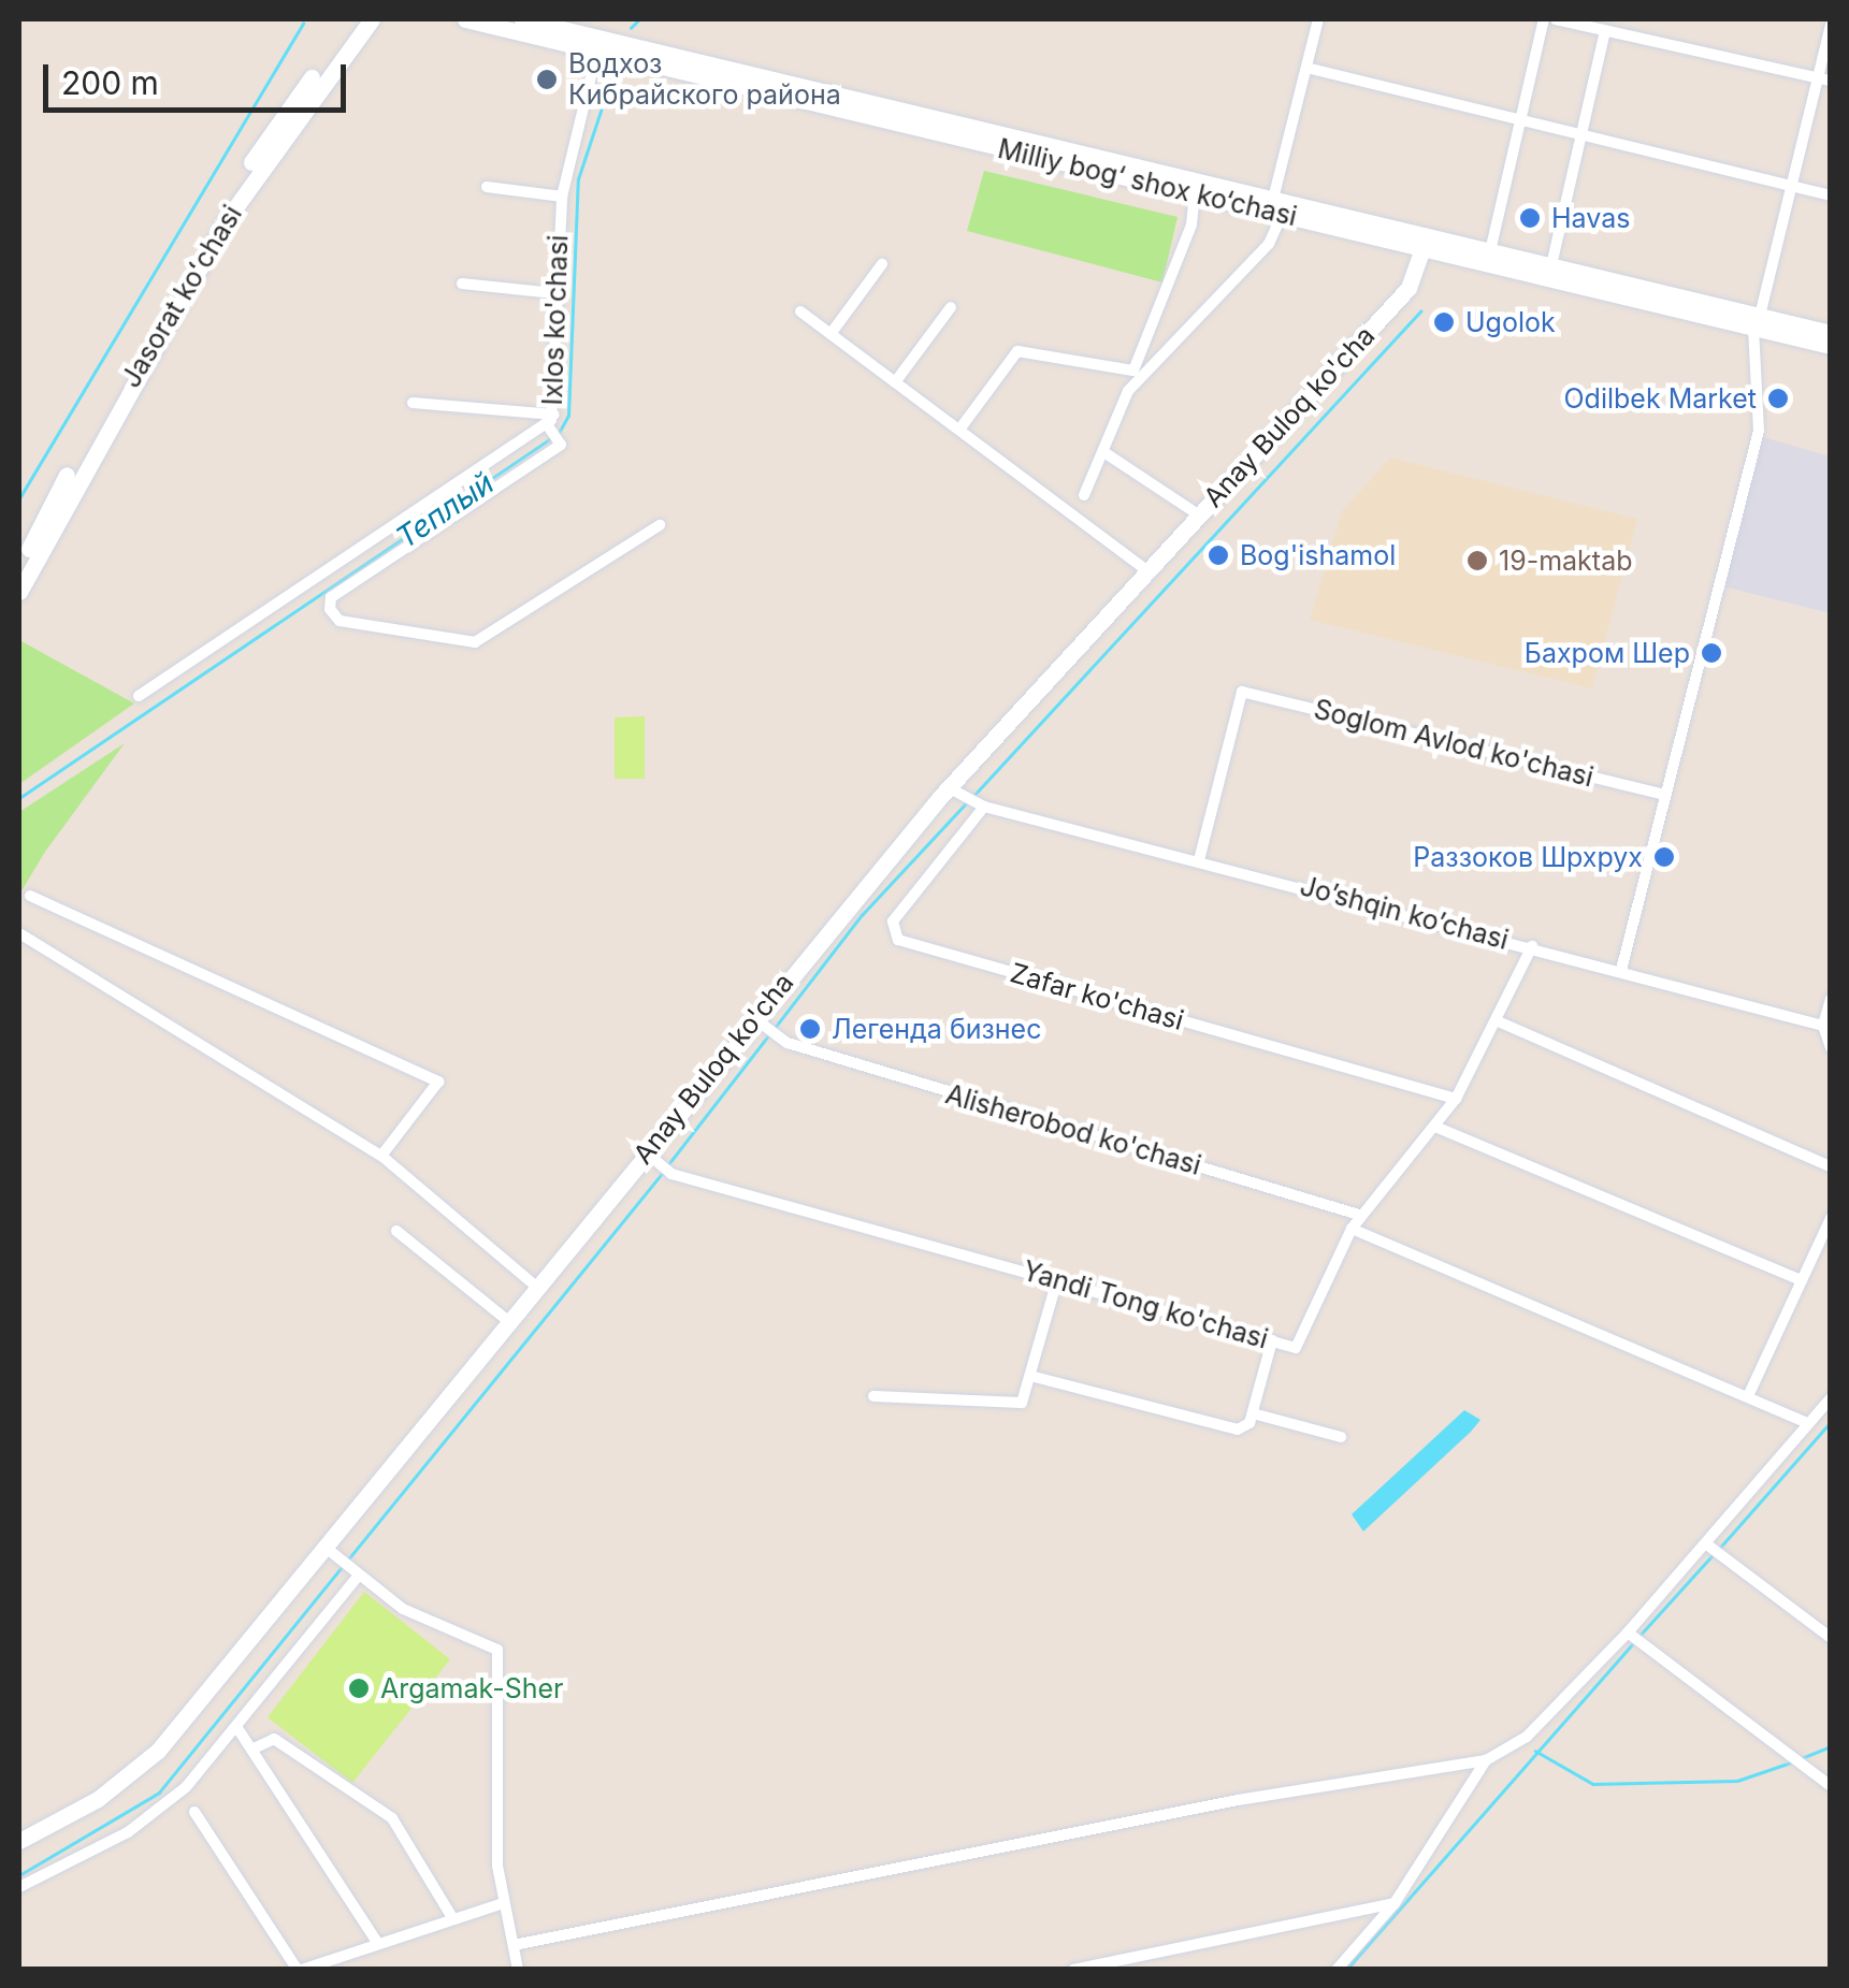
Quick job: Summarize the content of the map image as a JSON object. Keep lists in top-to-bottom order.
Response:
{
  "streets": {
    "main road": ["Milliy bog‘ shox ko‘chasi", "Jasorat koʻchasi", "Anay Buloq ko'cha"],
    "street": [
      "Ixlos ko'chasi",
      "Soglom Avlod ko'chasi",
      "Joʼshqin koʼchasi",
      "Zafar ko'chasi",
      "Alisherobod ko'chasi",
      "Yandi Tong ko'chasi"
    ]
  },
  "crossings": [
    ["Milliy bog‘ shox ko‘chasi", "Ixlos ko'chasi"],
    ["Milliy bog‘ shox ko‘chasi", "Anay Buloq ko'cha"],
    ["Anay Buloq ko'cha", "Joʼshqin koʼchasi"],
    ["Anay Buloq ko'cha", "Alisherobod ko'chasi"],
    ["Anay Buloq ko'cha", "Yandi Tong ko'chasi"],
    ["Soglom Avlod ko'chasi", "Joʼshqin koʼchasi"],
    ["Joʼshqin koʼchasi", "Zafar ko'chasi"],
    ["Joʼshqin koʼchasi", "Yandi Tong ko'chasi"],
    ["Zafar ko'chasi", "Yandi Tong ko'chasi"],
    ["Alisherobod ko'chasi", "Yandi Tong ko'chasi"]
  ],
  "water": ["Теплый"],
  "places": [
    "Водхоз Кибрайского района",
    "Havas",
    "Ugolok",
    "Odilbek Market",
    "Bog'ishamol",
    "19-maktab",
    "Бахром Шер",
    "Раззоков Шрхрух",
    "Легенда бизнес",
    "Argamak-Sher"
  ],
  "scale_bar": "200 m"
}
